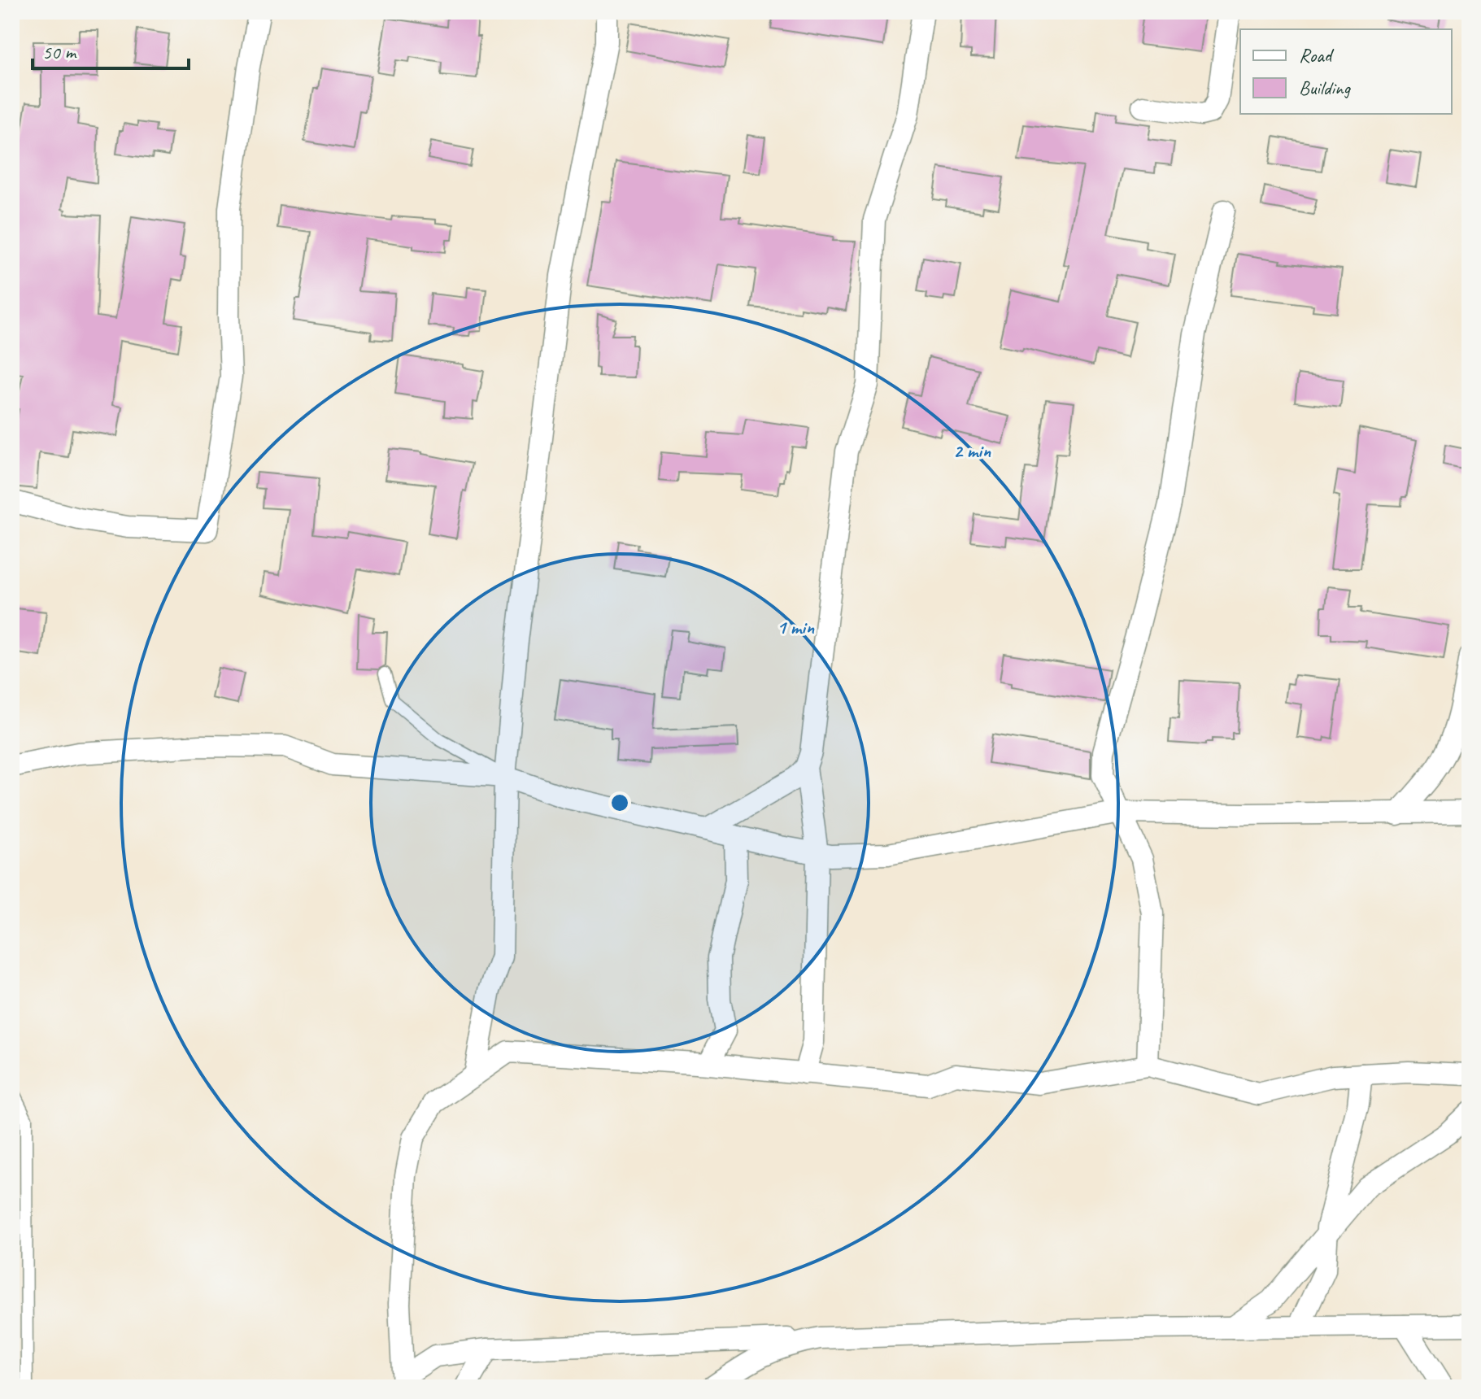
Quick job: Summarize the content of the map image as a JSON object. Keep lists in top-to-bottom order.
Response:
{
  "legend": ["Road", "Building"],
  "scale_bar": "50 m",
  "rings": ["2 min", "1 min"]
}
